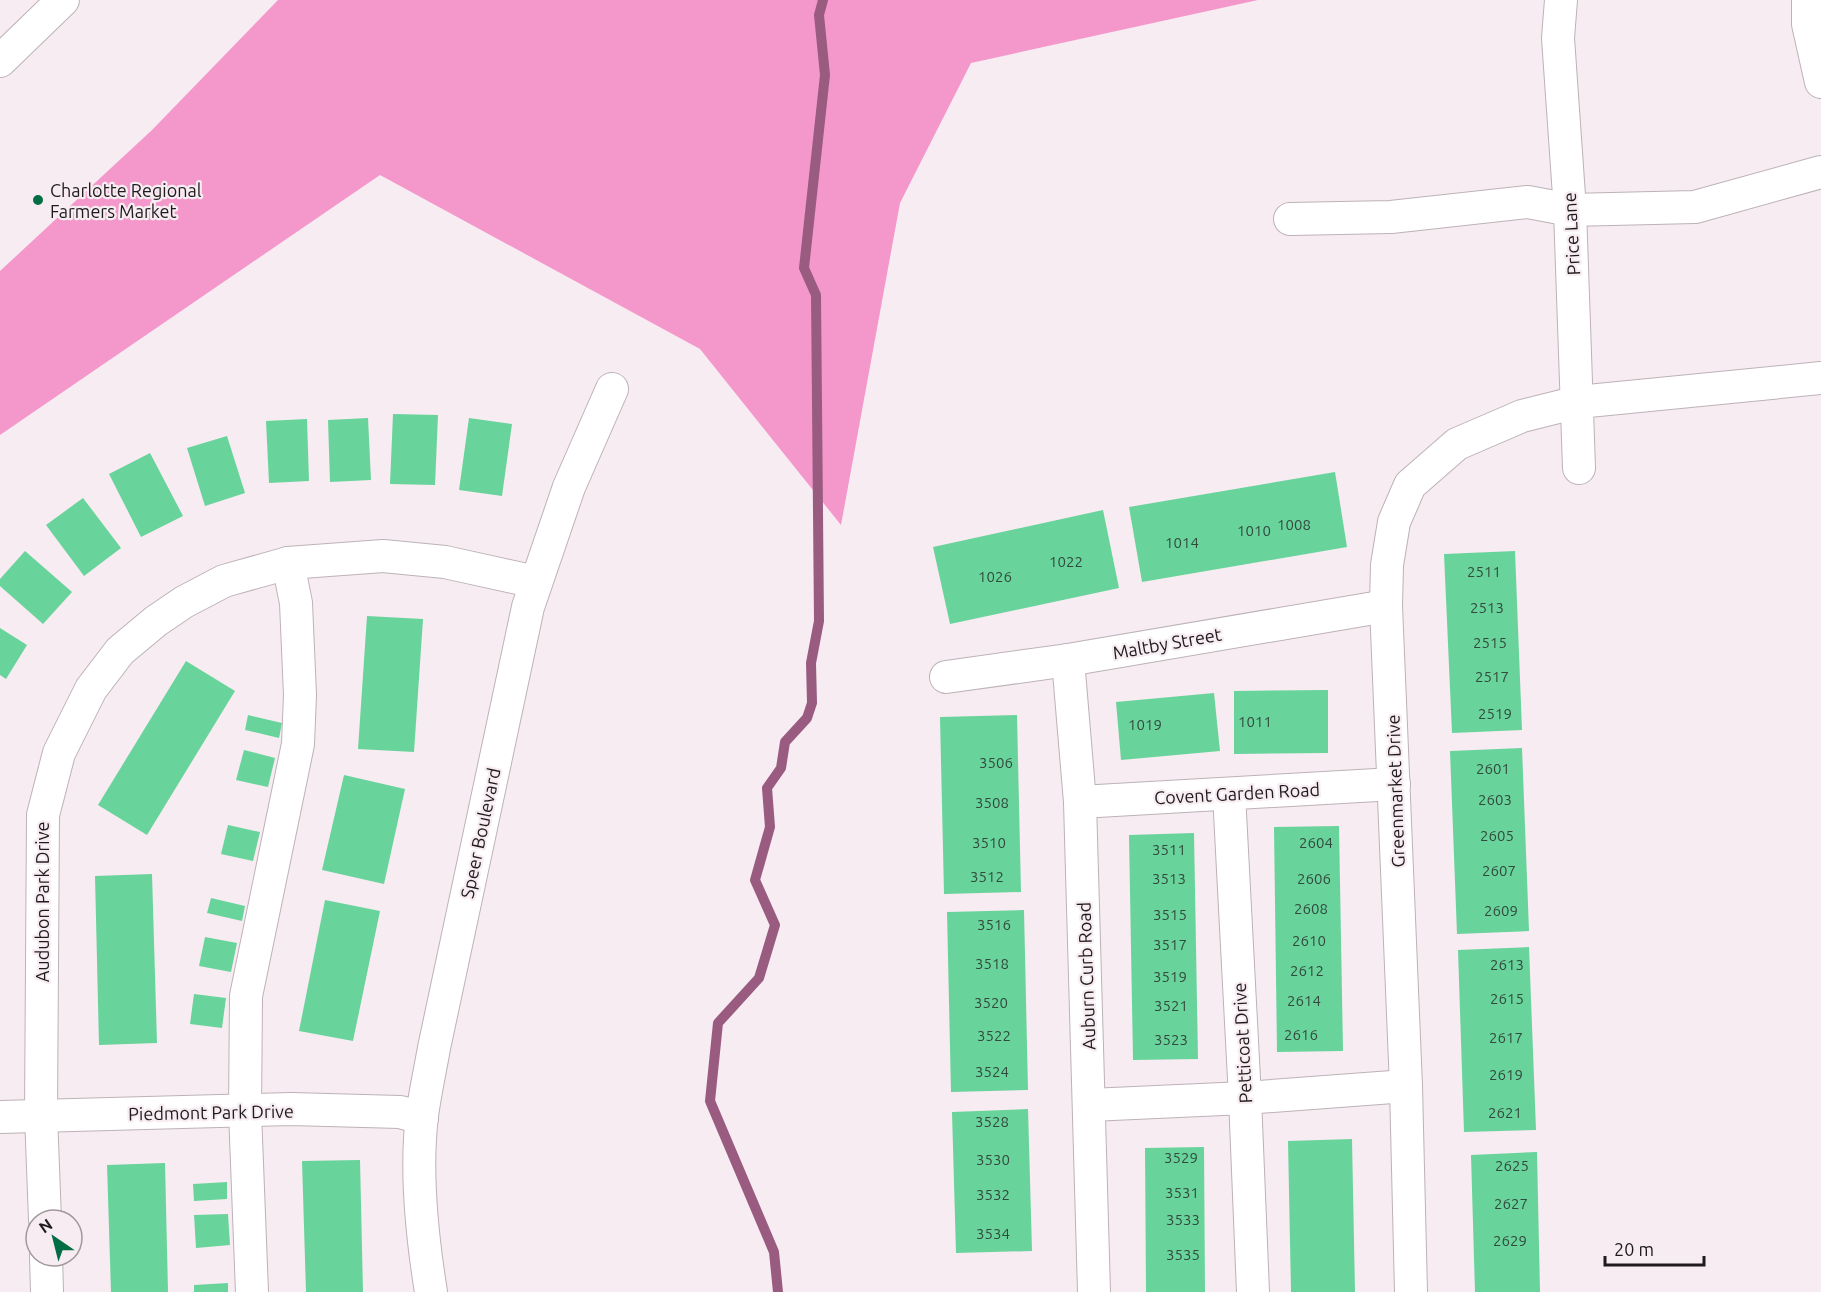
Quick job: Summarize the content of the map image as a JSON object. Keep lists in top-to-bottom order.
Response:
{
  "streets": {
    "street": [
      "Price Lane",
      "Maltby Street",
      "Greenmarket Drive",
      "Covent Garden Road",
      "Speer Boulevard",
      "Audubon Park Drive",
      "Auburn Curb Road",
      "Petticoat Drive",
      "Piedmont Park Drive"
    ]
  },
  "crossings": [
    ["Price Lane", "Greenmarket Drive"],
    ["Maltby Street", "Greenmarket Drive"],
    ["Maltby Street", "Auburn Curb Road"],
    ["Greenmarket Drive", "Covent Garden Road"],
    ["Covent Garden Road", "Auburn Curb Road"],
    ["Covent Garden Road", "Petticoat Drive"],
    ["Speer Boulevard", "Audubon Park Drive"],
    ["Speer Boulevard", "Piedmont Park Drive"],
    ["Audubon Park Drive", "Piedmont Park Drive"]
  ],
  "places": ["Charlotte Regional Farmers Market"],
  "house_numbers": [
    "1008",
    "1010",
    "1014",
    "1022",
    "2511",
    "1026",
    "2513",
    "2515",
    "2517",
    "2519",
    "1011",
    "1019",
    "3506",
    "2601",
    "2603",
    "3508",
    "2605",
    "3510",
    "2604",
    "3511",
    "2607",
    "3512",
    "3513",
    "2606",
    "2608",
    "2609",
    "3515",
    "3516",
    "2610",
    "3517",
    "3518",
    "2613",
    "2612",
    "3519",
    "2615",
    "2614",
    "3520",
    "3521",
    "2616",
    "3522",
    "2617",
    "3523",
    "3524",
    "2619",
    "2621",
    "3528",
    "3529",
    "3530",
    "2625",
    "3531",
    "3532",
    "2627",
    "3533",
    "3534",
    "2629",
    "3535"
  ],
  "scale_bar": "20 m",
  "north": "top left"
}
